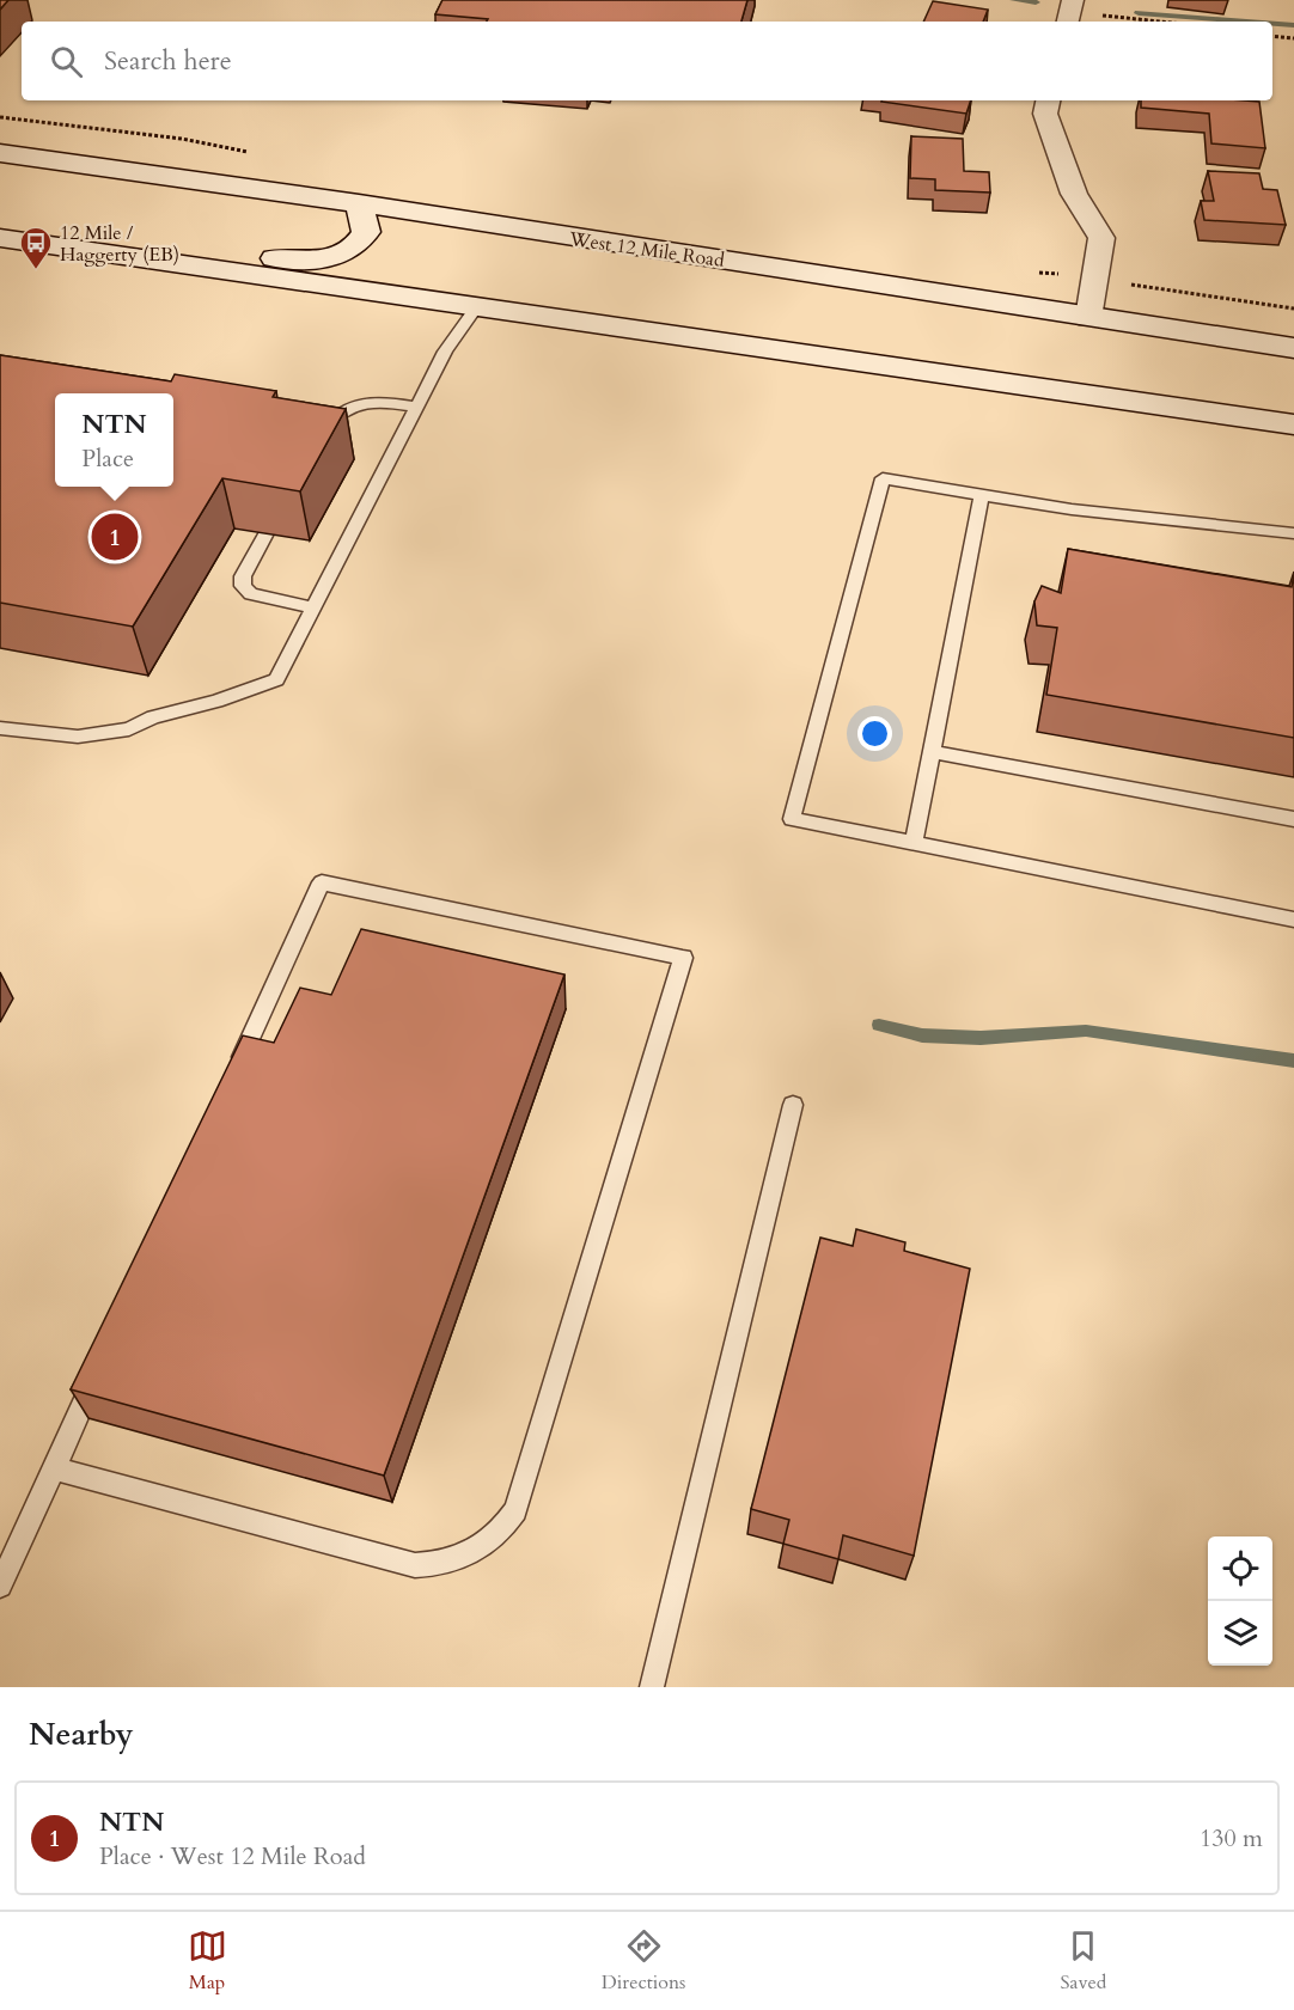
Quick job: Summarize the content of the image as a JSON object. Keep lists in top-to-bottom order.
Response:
{
  "streets": {
    "main road": ["West 12 Mile Road"]
  },
  "places": {
    "bus stop": ["12 Mile / Haggerty (EB)"]
  },
  "page": {
    "search": "Search here",
    "popup": ["NTN", "Place"],
    "pins": "1",
    "heading": "Nearby",
    "list": [
      {
        "mark": "1",
        "name": "NTN",
        "note": "Place · West 12 Mile Road",
        "value": "130 m"
      }
    ],
    "nav": ["Map", "Directions", "Saved"]
  }
}
